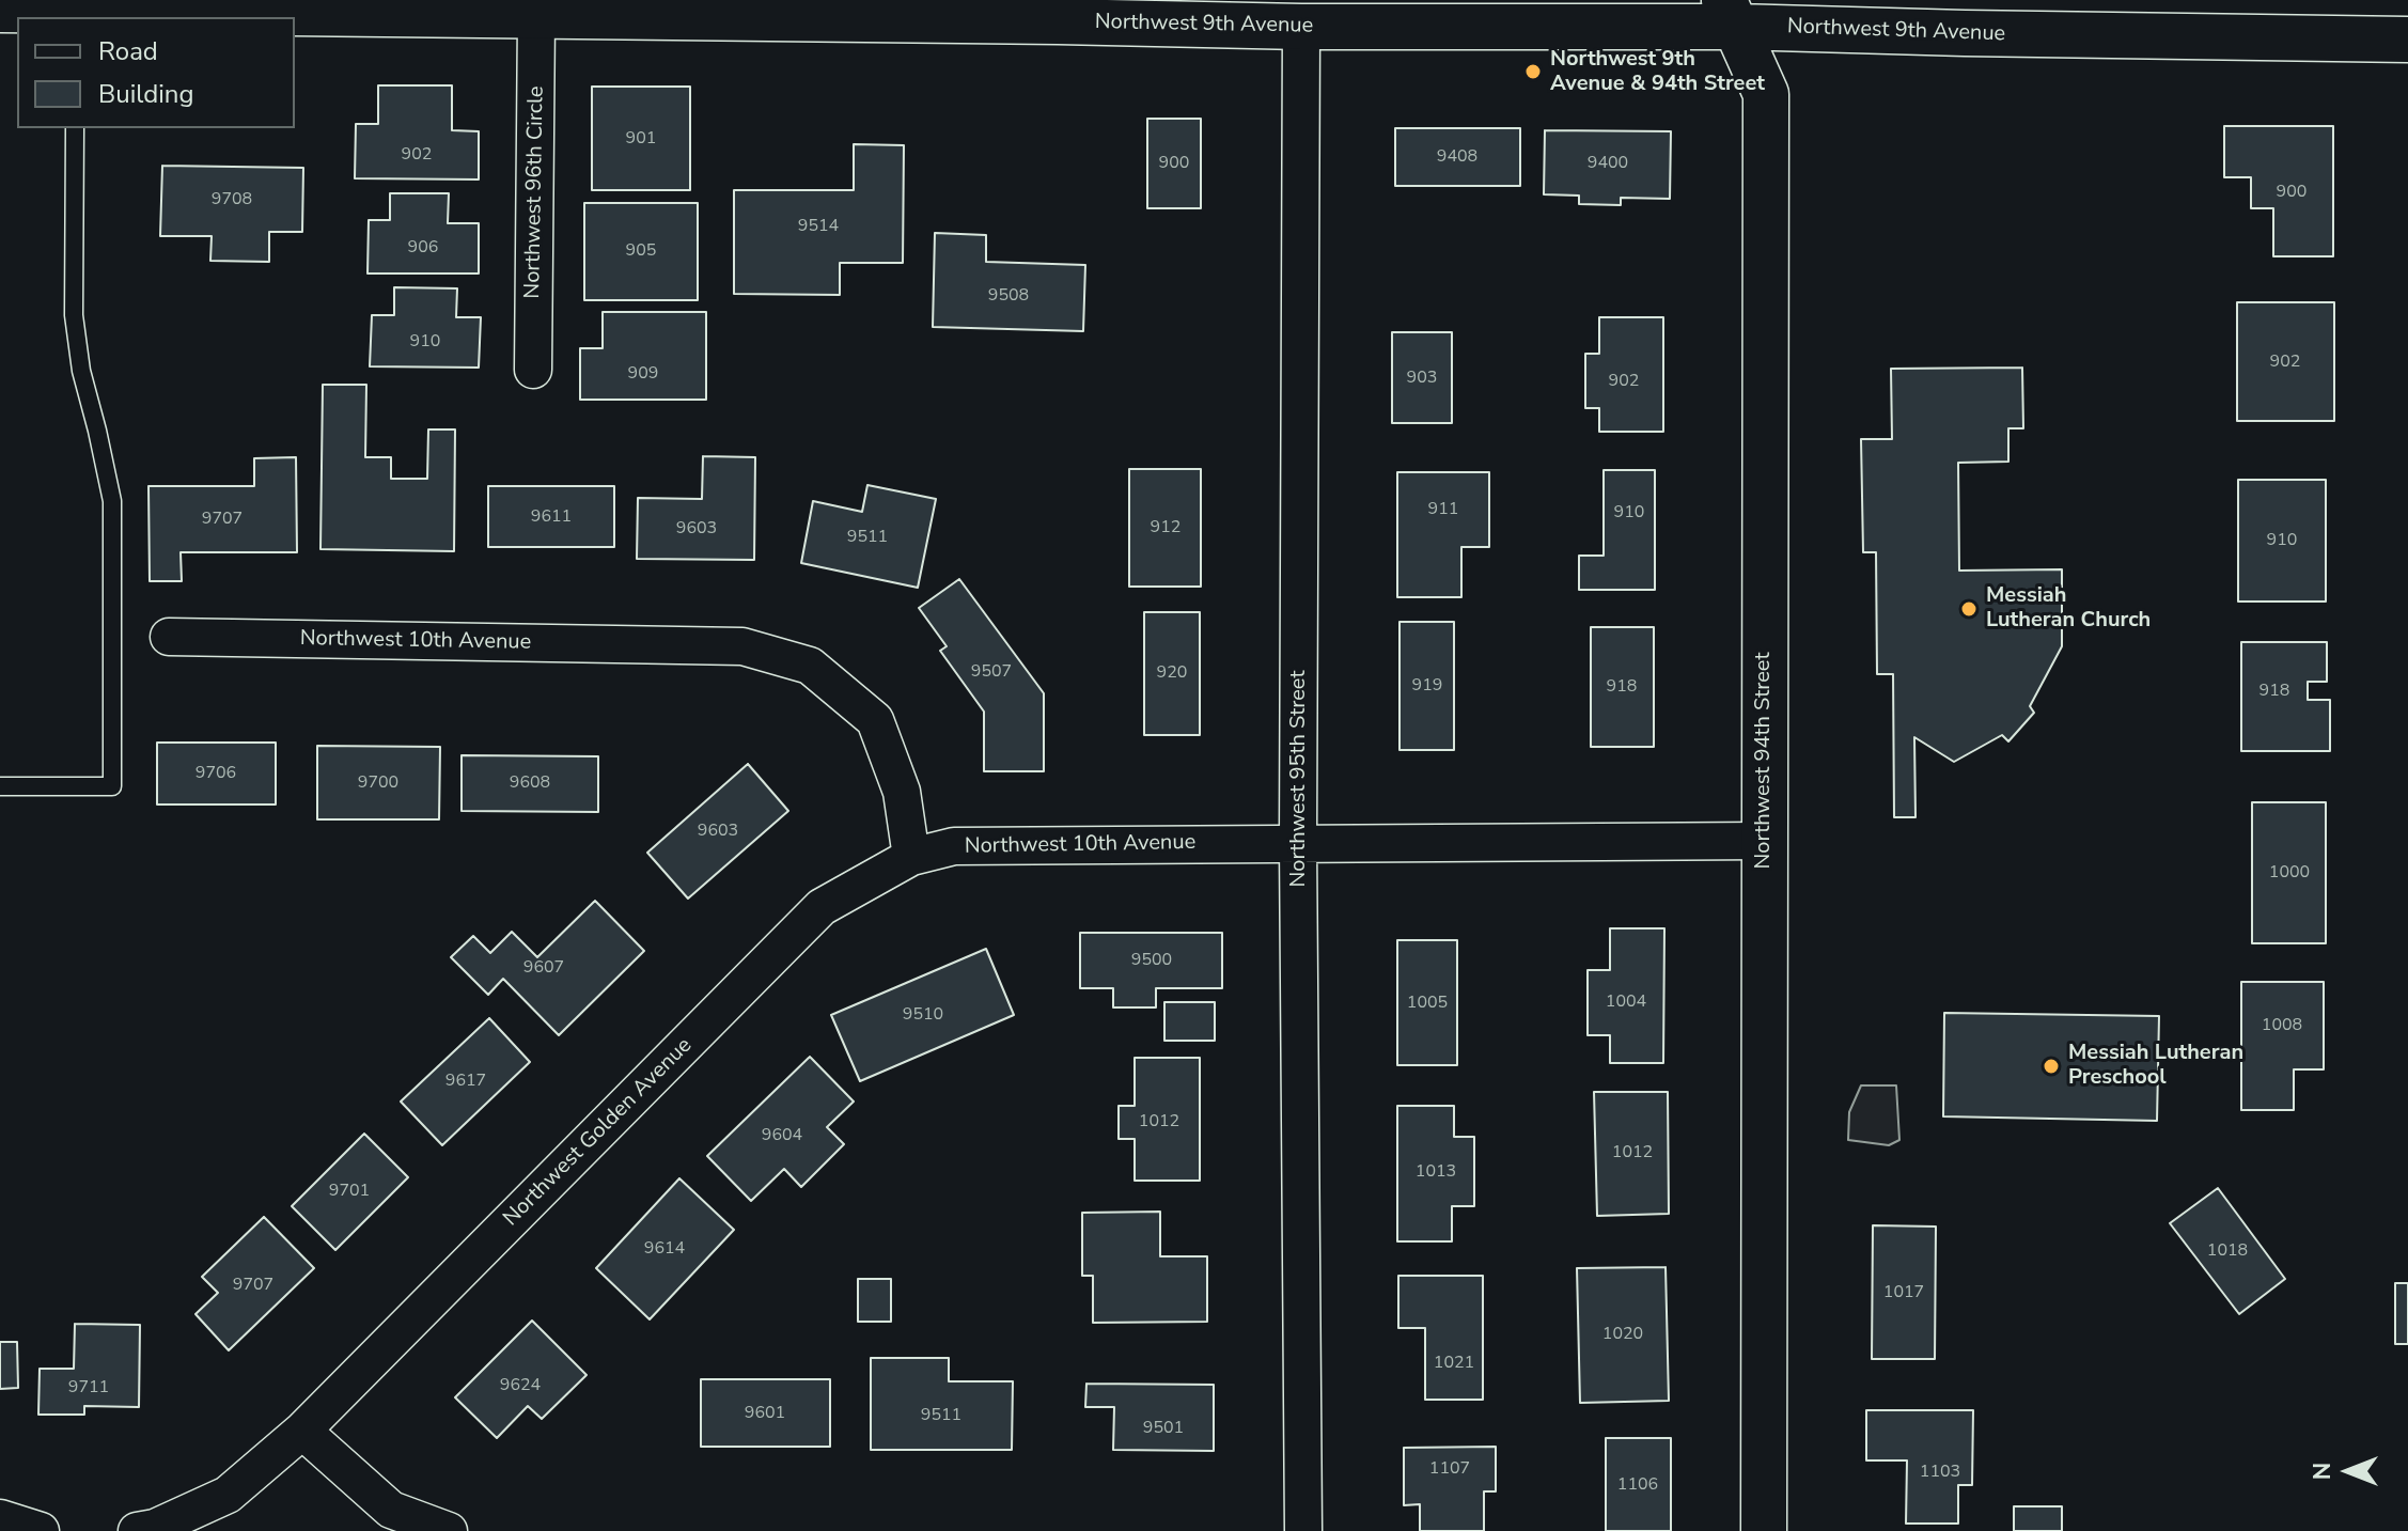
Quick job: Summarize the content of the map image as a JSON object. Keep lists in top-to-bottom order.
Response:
{
  "streets": {
    "street": [
      "Northwest 9th Avenue",
      "Northwest 96th Circle",
      "Northwest 10th Avenue",
      "Northwest 94th Street",
      "Northwest 95th Street",
      "Northwest Golden Avenue"
    ]
  },
  "crossings": [
    ["Northwest 9th Avenue", "Northwest 96th Circle"],
    ["Northwest 9th Avenue", "Northwest 94th Street"],
    ["Northwest 9th Avenue", "Northwest 95th Street"],
    ["Northwest 10th Avenue", "Northwest 94th Street"],
    ["Northwest 10th Avenue", "Northwest 95th Street"],
    ["Northwest 10th Avenue", "Northwest Golden Avenue"]
  ],
  "places": ["Northwest 9th Avenue & 94th Street", "Messiah Lutheran Church", "Messiah Lutheran Preschool"],
  "house_numbers": [
    "901",
    "902",
    "9408",
    "900",
    "9400",
    "900",
    "9708",
    "9514",
    "906",
    "905",
    "9508",
    "910",
    "902",
    "909",
    "903",
    "902",
    "911",
    "910",
    "9611",
    "9707",
    "912",
    "9603",
    "9511",
    "910",
    "9507",
    "920",
    "919",
    "918",
    "918",
    "9706",
    "9700",
    "9608",
    "9603",
    "1000",
    "9500",
    "9607",
    "1004",
    "1005",
    "9510",
    "1008",
    "9617",
    "1012",
    "9604",
    "1012",
    "1013",
    "9701",
    "9614",
    "1018",
    "9707",
    "1017",
    "1020",
    "1021",
    "9624",
    "9711",
    "9601",
    "9511",
    "9501",
    "1107",
    "1103",
    "1106"
  ],
  "legend": ["Road", "Building"],
  "north": "left"
}
